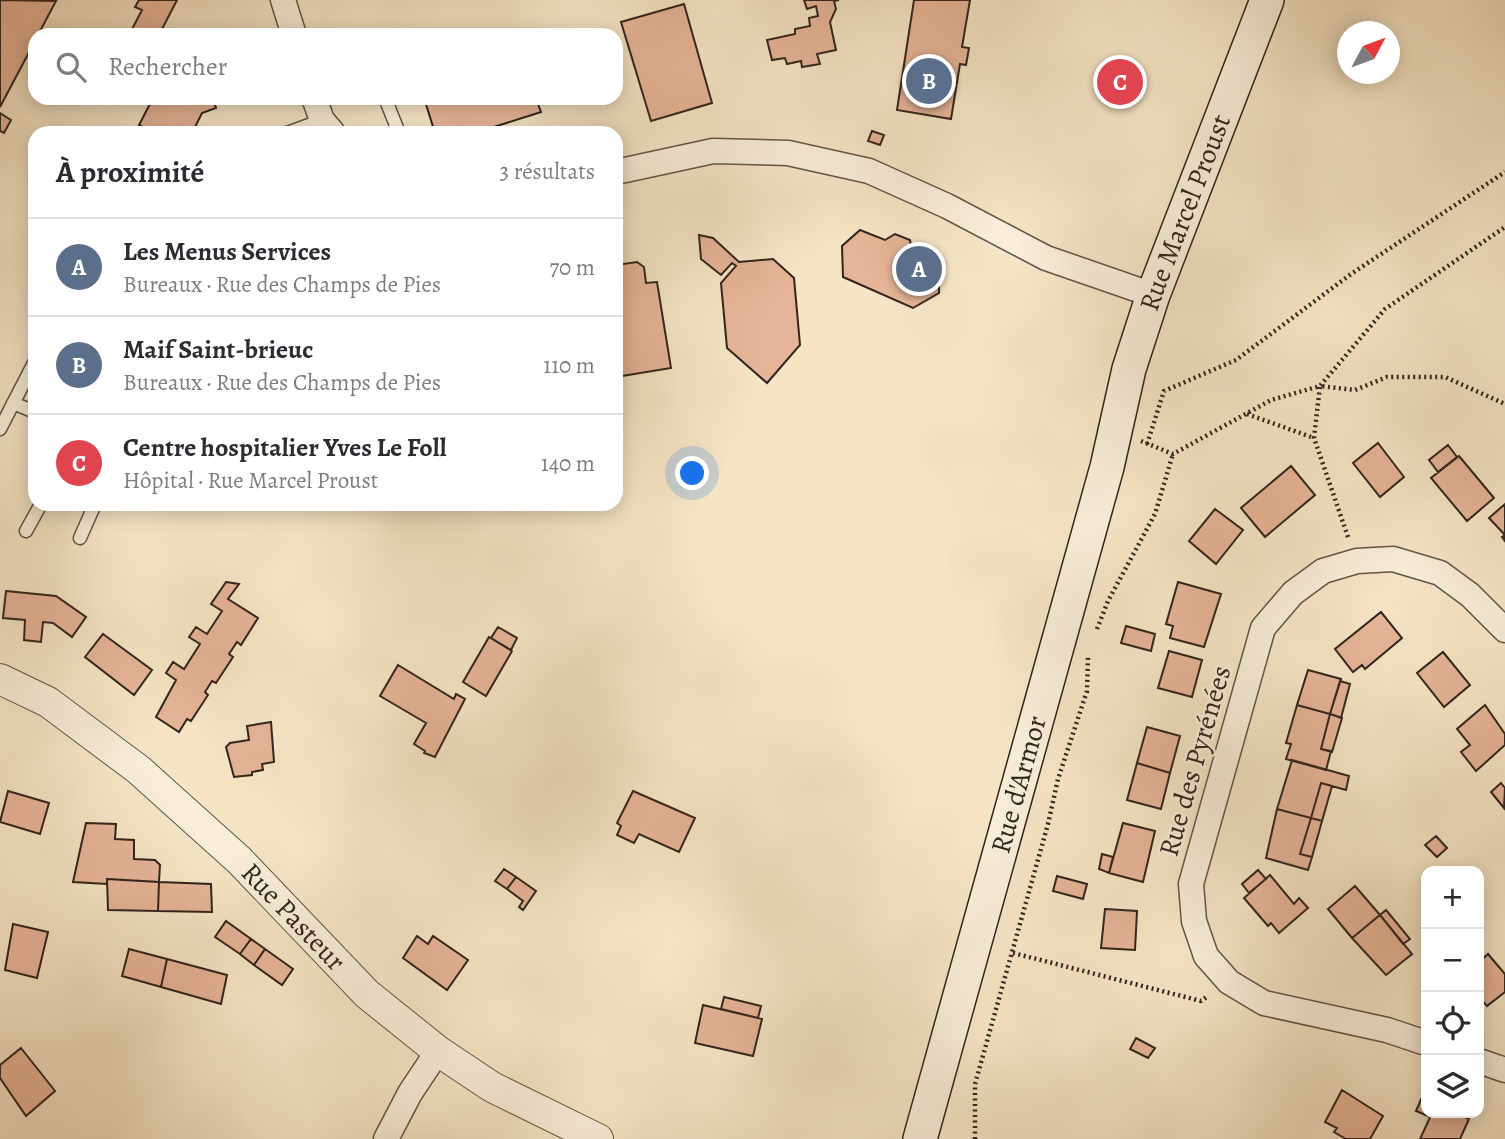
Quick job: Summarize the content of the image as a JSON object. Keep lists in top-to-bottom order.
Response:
{
  "streets": {
    "main road": ["Rue Marcel Proust", "Rue d'Armor"],
    "street": ["Rue des Pyrénées", "Rue Pasteur"]
  },
  "crossings": [
    ["Rue Marcel Proust", "Rue d'Armor"]
  ],
  "north": "top right",
  "page": {
    "search": "Rechercher",
    "pins": ["B", "C", "A"],
    "heading": ["À proximité", "3 résultats"],
    "list": [
      {
        "mark": "A",
        "name": "Les Menus Services",
        "note": "Bureaux · Rue des Champs de Pies",
        "value": "70 m"
      },
      {
        "mark": "B",
        "name": "Maif Saint-brieuc",
        "note": "Bureaux · Rue des Champs de Pies",
        "value": "110 m"
      },
      {
        "mark": "C",
        "name": "Centre hospitalier Yves Le Foll",
        "note": "Hôpital · Rue Marcel Proust",
        "value": "140 m"
      }
    ],
    "map_buttons": ["+", "−"]
  }
}
